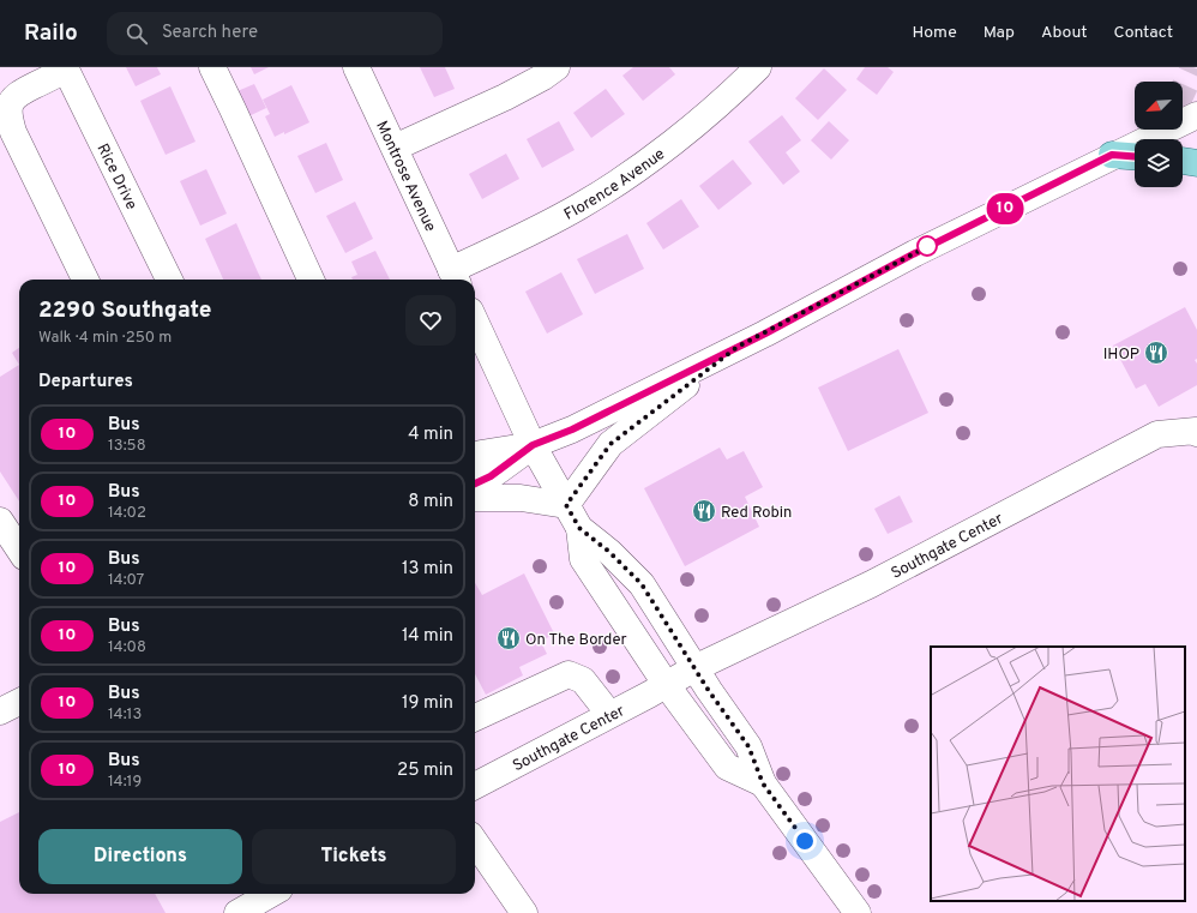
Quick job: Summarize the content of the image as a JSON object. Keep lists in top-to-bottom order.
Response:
{
  "streets": {
    "street": [
      "Montrose Avenue",
      "Rice Drive",
      "Florence Avenue",
      "Southgate Center"
    ]
  },
  "crossings": [
    ["Montrose Avenue", "Florence Avenue"]
  ],
  "places": {
    "restaurant": ["IHOP", "Red Robin", "On The Border"]
  },
  "lines": ["bus line 10"],
  "north": "bottom left",
  "page": {
    "header": "Railo",
    "search": "Search here",
    "nav": [
      "Home",
      "Map",
      "About",
      "Contact"
    ],
    "on_map": "10",
    "heading": [
      ["2290 Southgate", "Walk · 4 min · 250 m"],
      "Departures"
    ],
    "list": [
      {
        "mark": "10",
        "name": "Bus",
        "note": "13:58",
        "value": "4 min"
      },
      {
        "mark": "10",
        "name": "Bus",
        "note": "14:02",
        "value": "8 min"
      },
      {
        "mark": "10",
        "name": "Bus",
        "note": "14:07",
        "value": "13 min"
      },
      {
        "mark": "10",
        "name": "Bus",
        "note": "14:08",
        "value": "14 min"
      },
      {
        "mark": "10",
        "name": "Bus",
        "note": "14:13",
        "value": "19 min"
      },
      {
        "mark": "10",
        "name": "Bus",
        "note": "14:19",
        "value": "25 min"
      }
    ],
    "buttons": ["Directions", "Tickets"]
  }
}
